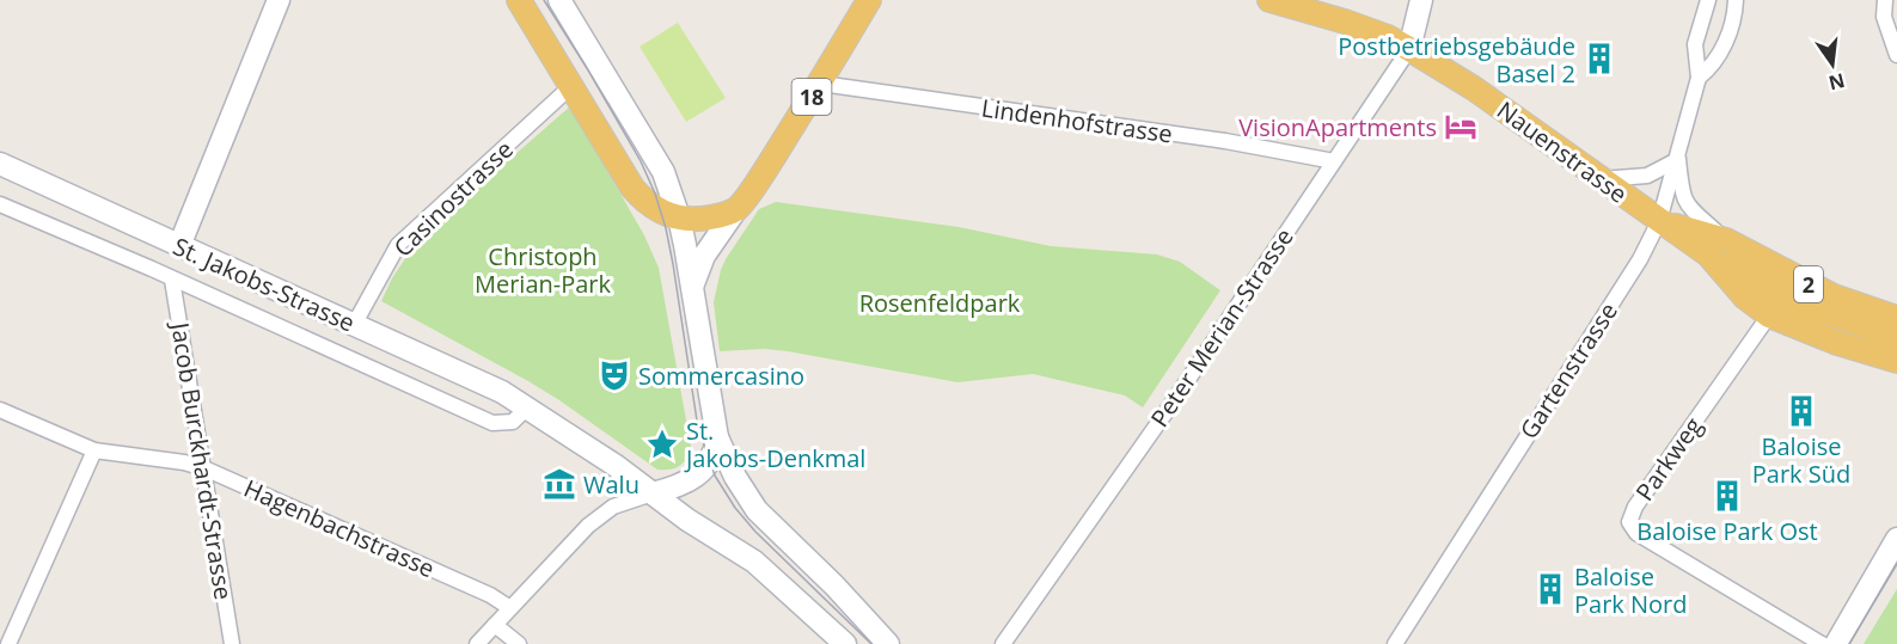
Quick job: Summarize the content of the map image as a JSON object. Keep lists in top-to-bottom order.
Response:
{
  "streets": {
    "main road": [
      "18",
      "Nauenstrasse",
      "St. Jakobs-Strasse",
      "2",
      "Peter Merian-Strasse"
    ],
    "street": [
      "Lindenhofstrasse",
      "Casinostrasse",
      "Gartenstrasse",
      "Parkweg",
      "Jacob Burckhardt-Strasse",
      "Hagenbachstrasse"
    ]
  },
  "crossings": [
    ["18", "Lindenhofstrasse"],
    ["Lindenhofstrasse", "Peter Merian-Strasse"],
    ["Nauenstrasse", "2"],
    ["Nauenstrasse", "Peter Merian-Strasse"],
    ["Nauenstrasse", "Gartenstrasse"],
    ["Casinostrasse", "St. Jakobs-Strasse"],
    ["St. Jakobs-Strasse", "Jacob Burckhardt-Strasse"],
    ["2", "Parkweg"],
    ["Jacob Burckhardt-Strasse", "Hagenbachstrasse"]
  ],
  "parks": ["Christoph Merian-Park", "Rosenfeldpark"],
  "places": {
    "building": [
      "Postbetriebsgebäude Basel 2",
      "Baloise Park Süd",
      "Baloise Park Ost",
      "Baloise Park Nord"
    ],
    "hotel": ["VisionApartments"],
    "theatre": ["Sommercasino"],
    "place": ["St. Jakobs-Denkmal"],
    "museum": ["Walu"]
  },
  "north": "bottom"
}
